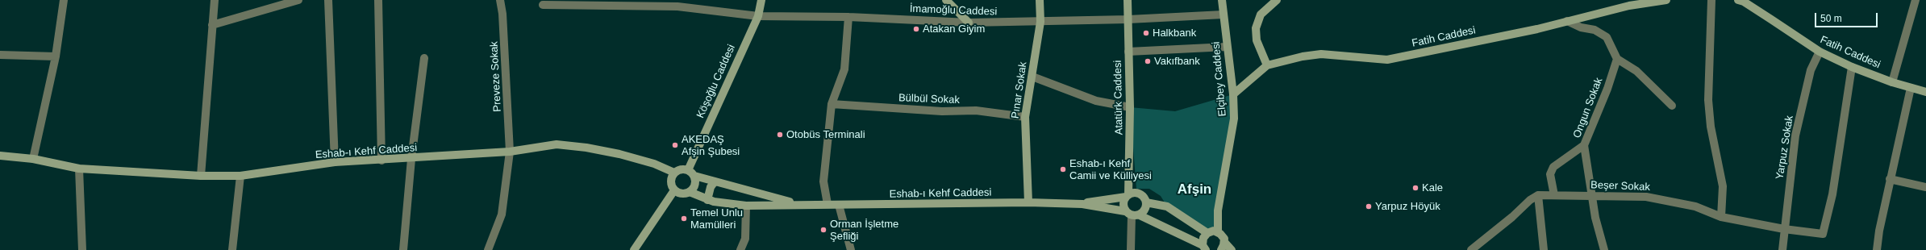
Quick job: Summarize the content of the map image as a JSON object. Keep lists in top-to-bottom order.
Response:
{
  "streets": {
    "street": [
      "İmamoğlu Caddesi",
      "Fatih Caddesi",
      "Preveze Sokak",
      "Elçibey Caddesi",
      "Köşoğlu Caddesi",
      "Pınar Sokak",
      "Atatürk Caddesi",
      "Bülbül Sokak",
      "Ongun Sokak",
      "Yarpuz Sokak",
      "Eshab-ı Kehf Caddesi",
      "Beşer Sokak"
    ]
  },
  "crossings": [
    ["İmamoğlu Caddesi", "Elçibey Caddesi"],
    ["İmamoğlu Caddesi", "Köşoğlu Caddesi"],
    ["İmamoğlu Caddesi", "Pınar Sokak"],
    ["İmamoğlu Caddesi", "Atatürk Caddesi"],
    ["Fatih Caddesi", "Elçibey Caddesi"],
    ["Fatih Caddesi", "Yarpuz Sokak"],
    ["Fatih Caddesi", "Beşer Sokak"],
    ["Preveze Sokak", "Eshab-ı Kehf Caddesi"],
    ["Köşoğlu Caddesi", "Eshab-ı Kehf Caddesi"],
    ["Pınar Sokak", "Bülbül Sokak"],
    ["Pınar Sokak", "Eshab-ı Kehf Caddesi"],
    ["Ongun Sokak", "Beşer Sokak"],
    ["Yarpuz Sokak", "Beşer Sokak"]
  ],
  "districts": ["Afşin"],
  "places": [
    "Atakan Giyim",
    "Halkbank",
    "Vakıfbank",
    "Otobüs Terminali",
    "AKEDAŞ Afşin Şubesi",
    "Eshab-ı Kehf Camii ve Külliyesi",
    "Kale",
    "Yarpuz Höyük",
    "Temel Unlu Mamülleri",
    "Orman İşletme Şefliği"
  ],
  "scale_bar": "50 m"
}
